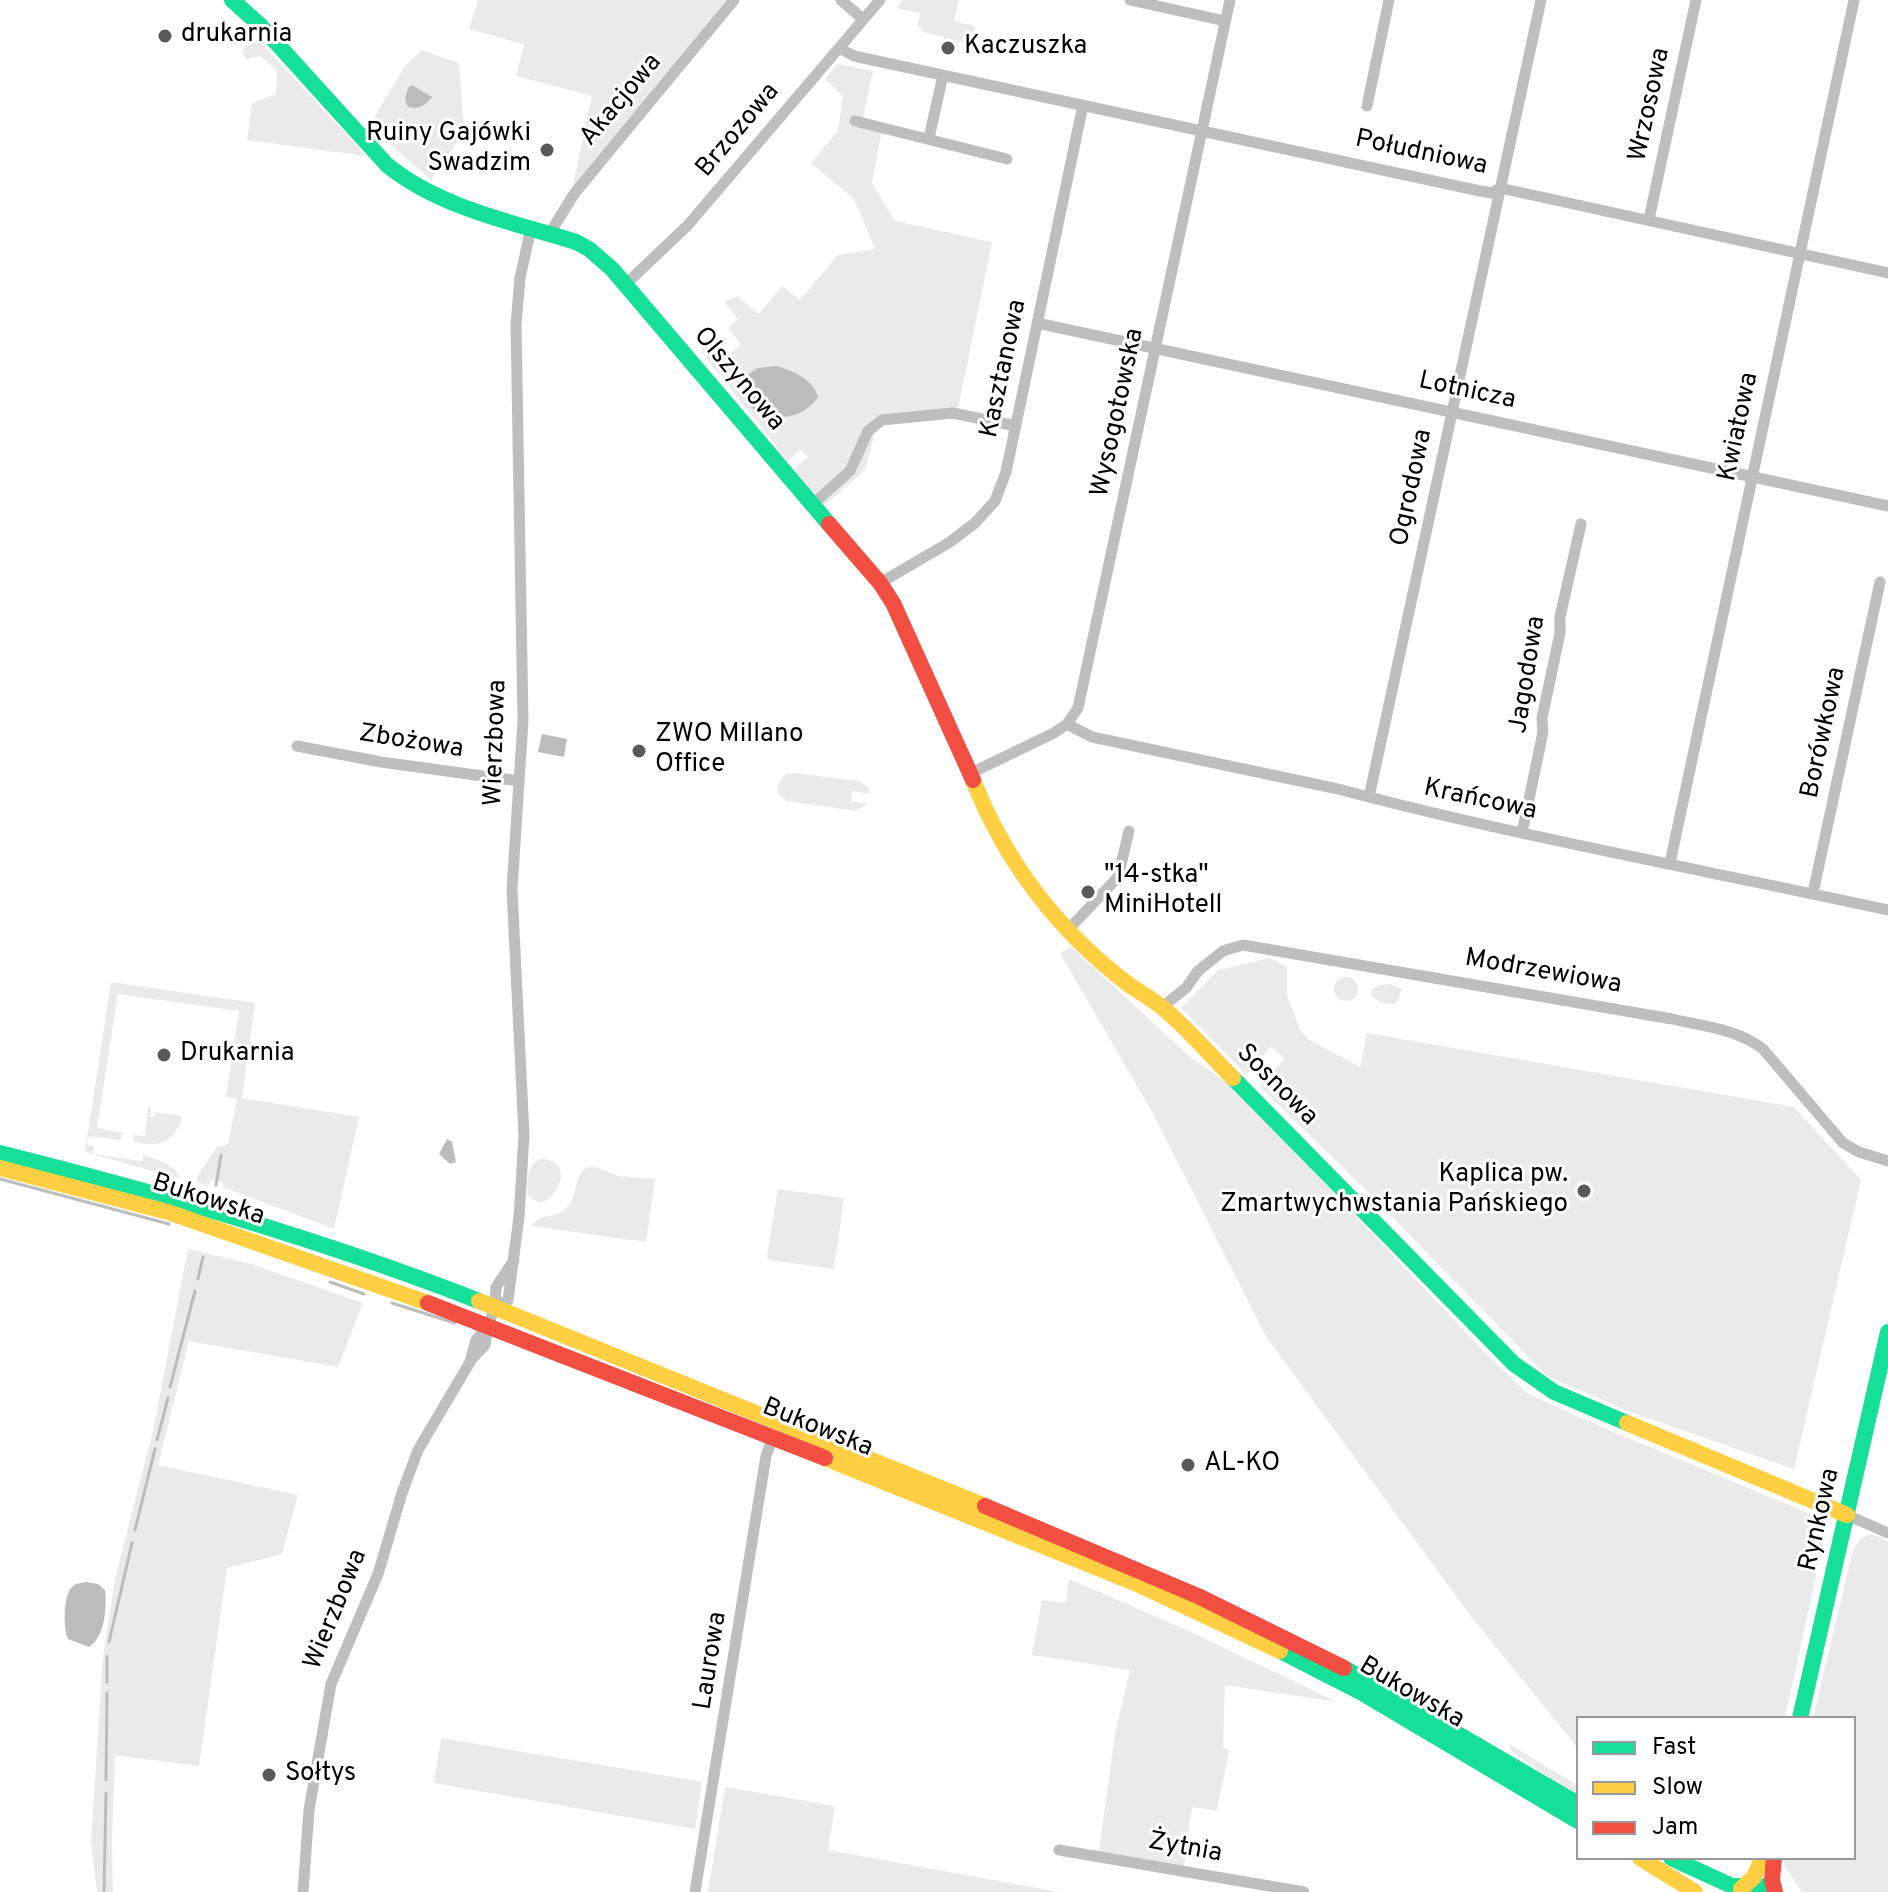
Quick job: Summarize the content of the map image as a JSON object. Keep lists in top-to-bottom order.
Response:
{
  "streets": {
    "main road": [
      "Olszynowa",
      "Sosnowa",
      "Bukowska",
      "Rynkowa"
    ],
    "street": [
      "Akacjowa",
      "Wrzosowa",
      "Brzozowa",
      "Południowa",
      "Kasztanowa",
      "Lotnicza",
      "Wysogotowska",
      "Kwiatowa",
      "Ogrodowa",
      "Jagodowa",
      "Borówkowa",
      "Zbożowa",
      "Wierzbowa",
      "Krańcowa",
      "Modrzewiowa",
      "Laurowa",
      "Żytnia"
    ]
  },
  "crossings": [
    ["Akacjowa", "Olszynowa"],
    ["Wrzosowa", "Południowa"],
    ["Brzozowa", "Południowa"],
    ["Brzozowa", "Olszynowa"],
    ["Południowa", "Kasztanowa"],
    ["Południowa", "Wysogotowska"],
    ["Południowa", "Kwiatowa"],
    ["Południowa", "Ogrodowa"],
    ["Kasztanowa", "Olszynowa"],
    ["Kasztanowa", "Lotnicza"],
    ["Olszynowa", "Wierzbowa"],
    ["Olszynowa", "Sosnowa"],
    ["Lotnicza", "Wysogotowska"],
    ["Lotnicza", "Kwiatowa"],
    ["Lotnicza", "Ogrodowa"],
    ["Wysogotowska", "Krańcowa"],
    ["Kwiatowa", "Krańcowa"],
    ["Ogrodowa", "Krańcowa"],
    ["Jagodowa", "Krańcowa"],
    ["Borówkowa", "Krańcowa"],
    ["Zbożowa", "Wierzbowa"],
    ["Wierzbowa", "Bukowska"],
    ["Modrzewiowa", "Sosnowa"],
    ["Sosnowa", "Rynkowa"],
    ["Bukowska", "Laurowa"]
  ],
  "places": [
    "drukarnia",
    "Kaczuszka",
    "Ruiny Gajówki Swadzim",
    "ZWO Millano Office",
    "\"14-stka\" MiniHotell",
    "Drukarnia",
    "Kaplica pw. Zmartwychwstania Pańskiego",
    "AL-KO",
    "Sołtys"
  ],
  "legend": ["Fast", "Slow", "Jam"]
}
